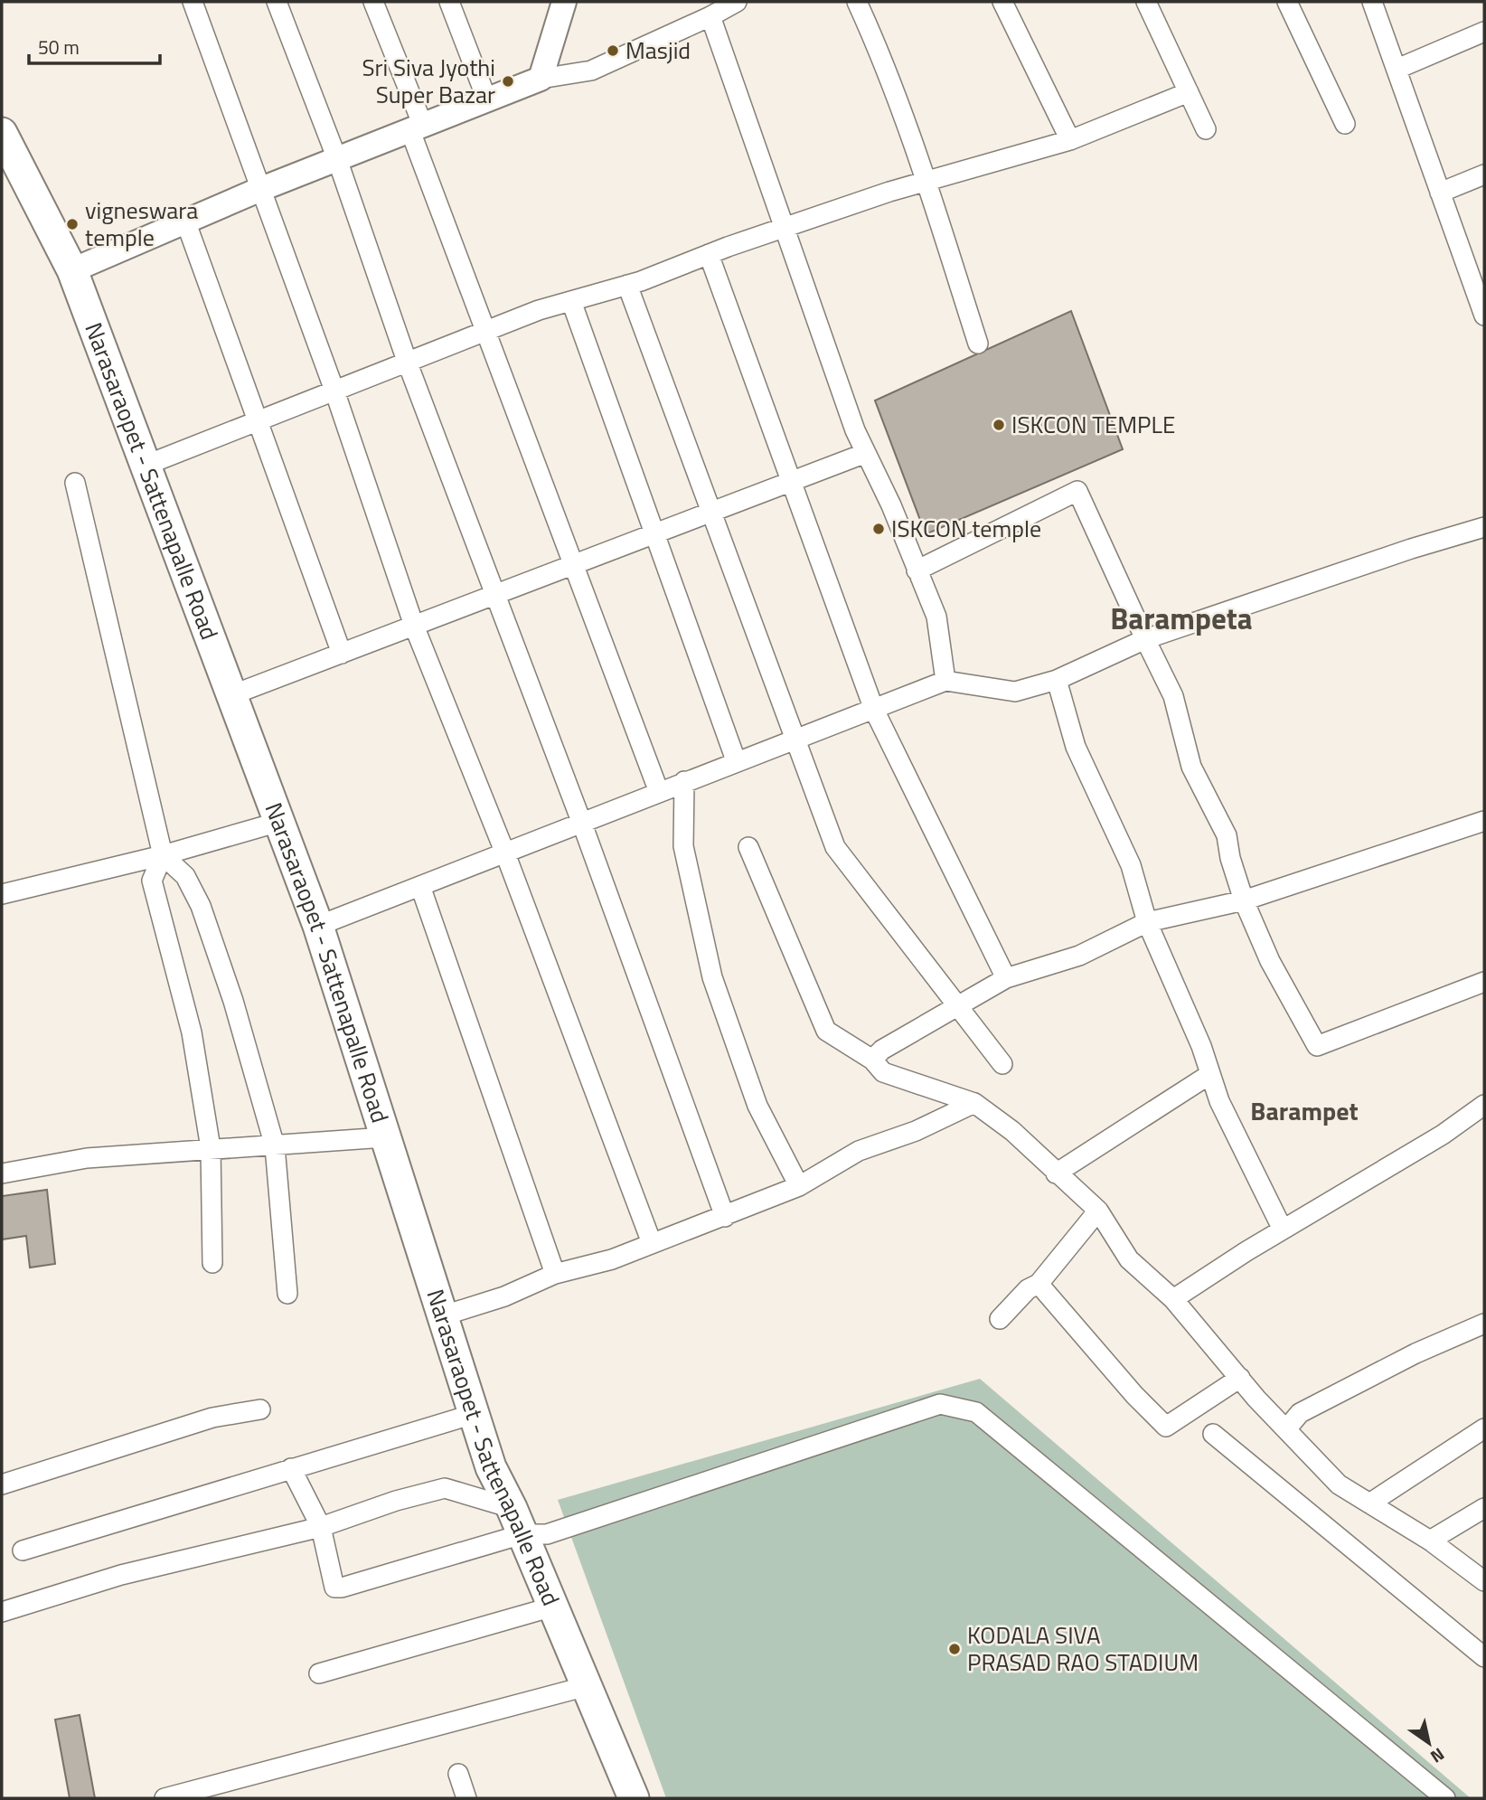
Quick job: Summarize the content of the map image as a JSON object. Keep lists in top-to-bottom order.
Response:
{
  "streets": {
    "main road": ["Narasaraopet - Sattenapalle Road"]
  },
  "districts": ["Barampeta", "Barampet"],
  "places": [
    "Masjid",
    "Sri Siva Jyothi Super Bazar",
    "vigneswara temple",
    "ISKCON TEMPLE",
    "ISKCON temple",
    "KODALA SIVA PRASAD RAO STADIUM"
  ],
  "scale_bar": "50 m",
  "north": "bottom right"
}
